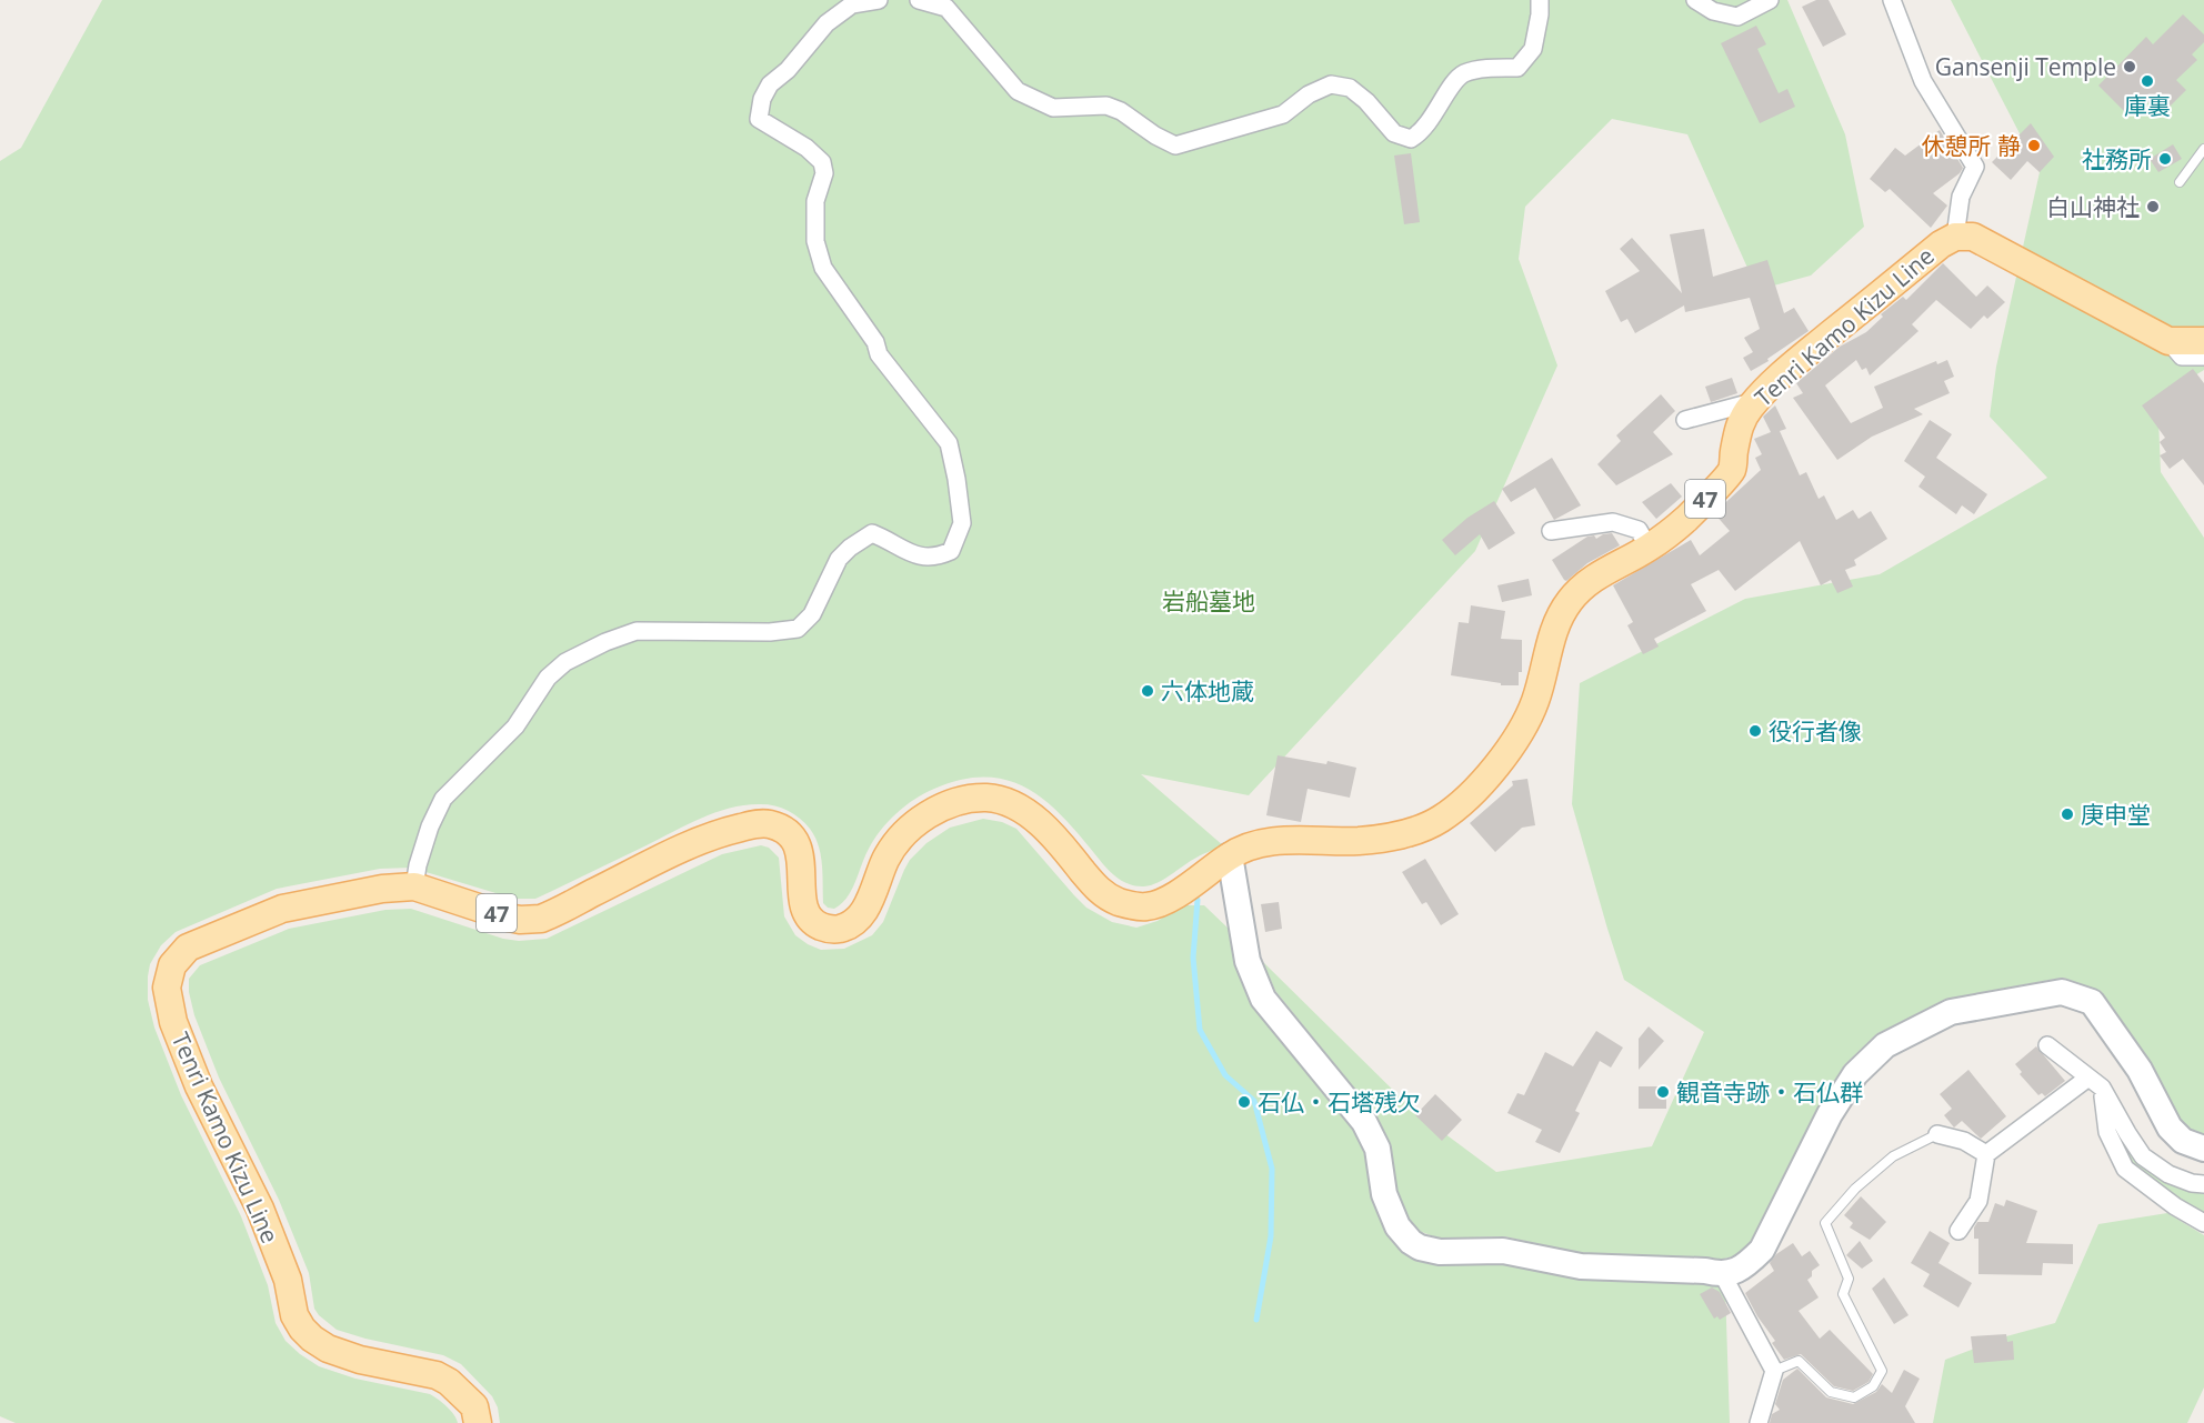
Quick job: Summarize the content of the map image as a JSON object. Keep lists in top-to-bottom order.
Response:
{
  "streets": {
    "main road": ["Tenri Kamo Kizu Line", "47"]
  },
  "parks": ["岩船墓地"],
  "places": [
    "Gansenji Temple",
    "庫裏",
    "休憩所 静",
    "社務所",
    "白山神社",
    "六体地蔵",
    "役行者像",
    "庚申堂",
    "観音寺跡・石仏群",
    "石仏・石塔残欠"
  ]
}
